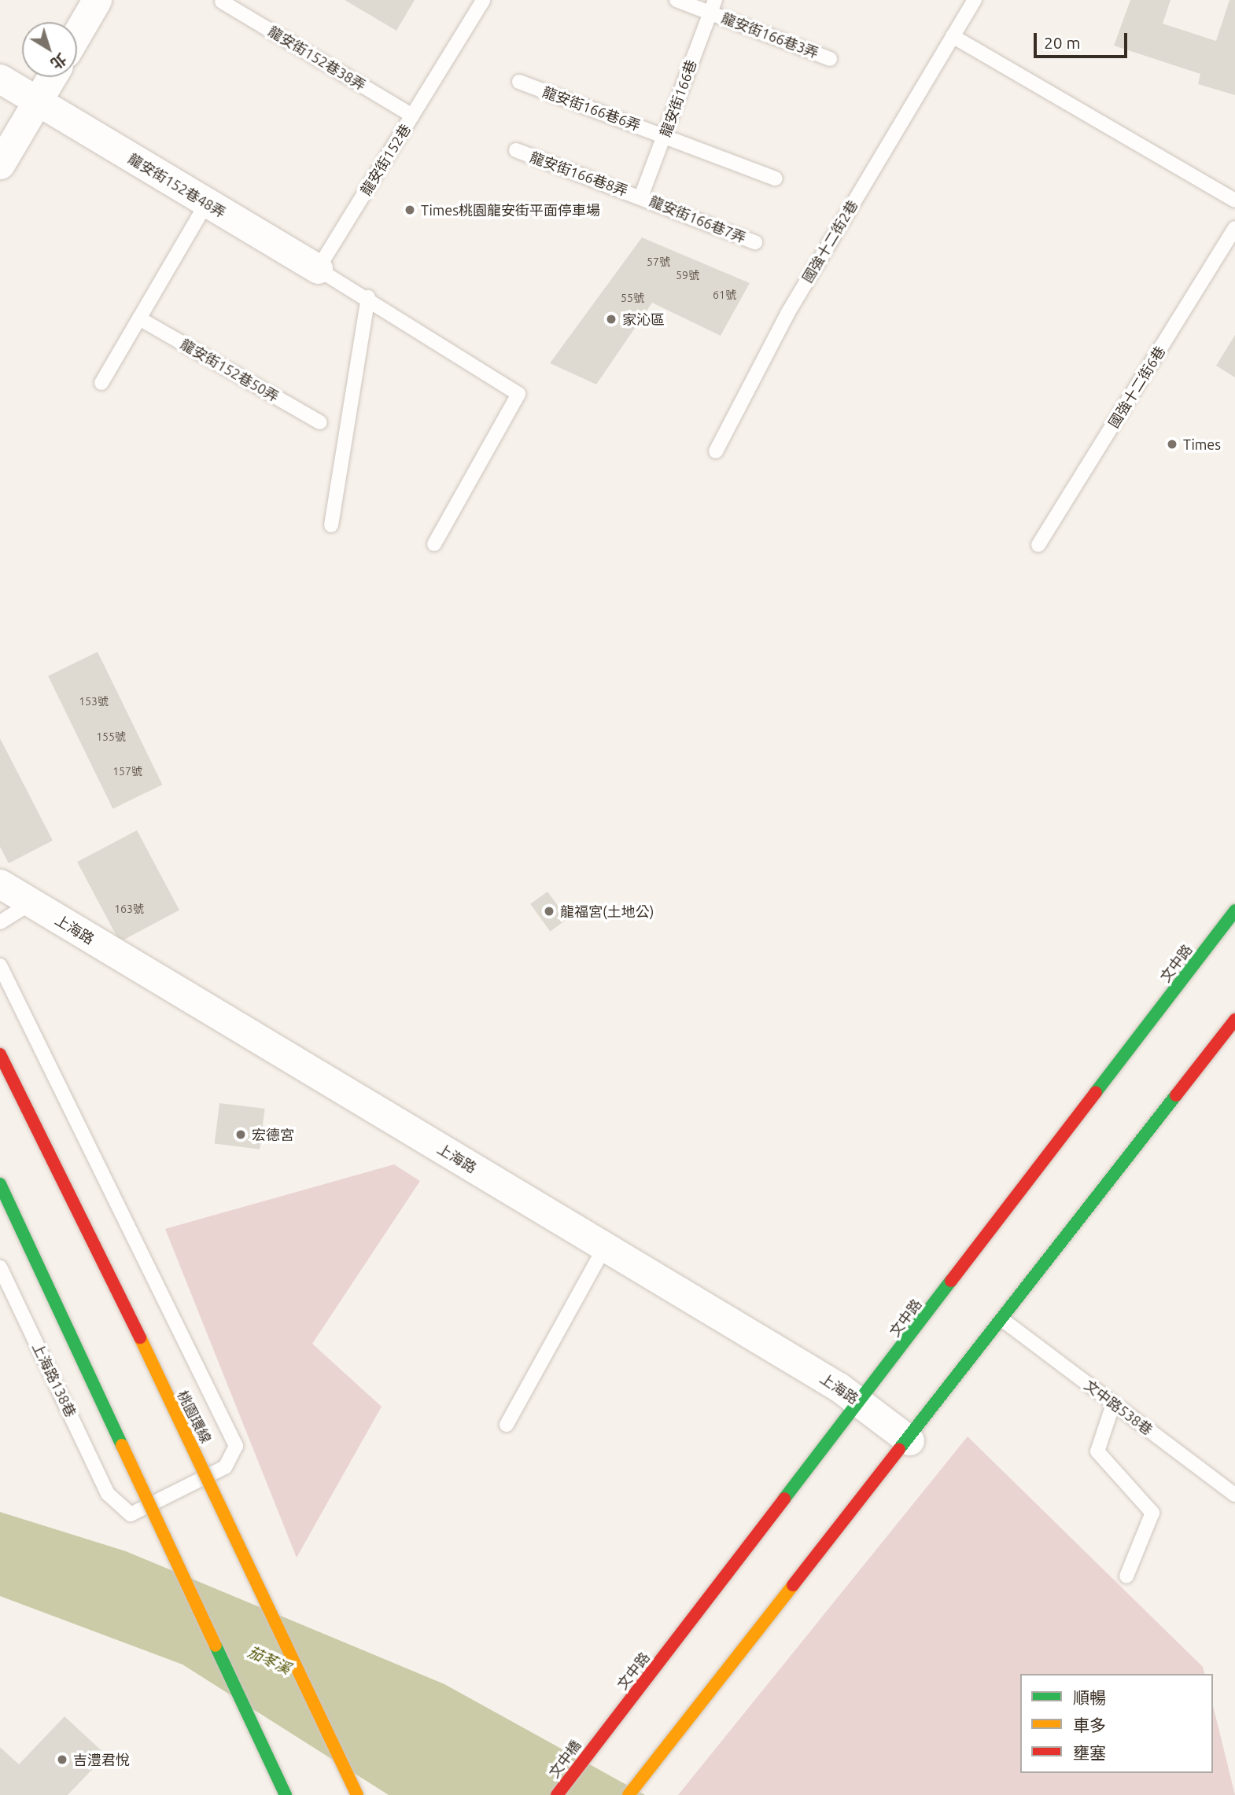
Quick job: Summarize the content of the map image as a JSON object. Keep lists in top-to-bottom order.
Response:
{
  "streets": {
    "main road": ["文中路", "桃園環線", "文中橋"],
    "street": ["龍安街152巷48弄", "上海路"],
    "lane": [
      "龍安街166巷3弄",
      "龍安街152巷38弄",
      "龍安街166巷",
      "龍安街166巷6弄",
      "龍安街152巷",
      "龍安街166巷8弄",
      "龍安街166巷7弄",
      "國強十二街2巷",
      "龍安街152巷50弄",
      "國強十二街6巷",
      "上海路138巷",
      "文中路538巷"
    ]
  },
  "crossings": [
    ["龍安街166巷3弄", "龍安街166巷"],
    ["龍安街152巷38弄", "龍安街152巷"],
    ["龍安街166巷", "龍安街166巷6弄"],
    ["龍安街166巷", "龍安街166巷8弄"],
    ["龍安街166巷", "龍安街166巷7弄"],
    ["龍安街152巷", "龍安街152巷48弄"],
    ["龍安街166巷8弄", "龍安街166巷7弄"],
    ["上海路", "文中路"],
    ["文中路", "文中橋"]
  ],
  "water": ["茄苳溪"],
  "places": [
    "Times桃園龍安街平面停車場",
    "家沁區",
    "Times",
    "龍福宮(土地公)",
    "宏德宮",
    "吉澧君悅"
  ],
  "house_numbers": [
    "57號",
    "59號",
    "61號",
    "55號",
    "153號",
    "155號",
    "157號",
    "163號"
  ],
  "legend": ["順暢", "車多", "壅塞"],
  "scale_bar": "20 m",
  "north": "bottom right"
}
